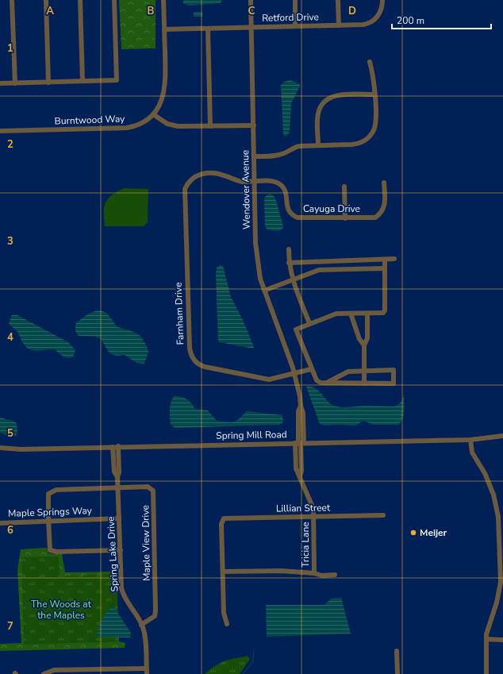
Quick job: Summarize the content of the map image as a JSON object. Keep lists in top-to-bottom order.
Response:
{
  "streets": {
    "street": [
      "Retford Drive",
      "Burntwood Way",
      "Wendover Avenue",
      "Cayuga Drive",
      "Farnham Drive",
      "Spring Mill Road",
      "Lillian Street",
      "Maple Springs Way",
      "Maple View Drive",
      "Tricia Lane",
      "Spring Lake Drive"
    ]
  },
  "crossings": [
    ["Retford Drive", "Burntwood Way"],
    ["Retford Drive", "Wendover Avenue"],
    ["Wendover Avenue", "Cayuga Drive"],
    ["Wendover Avenue", "Farnham Drive"],
    ["Wendover Avenue", "Spring Mill Road"],
    ["Wendover Avenue", "Tricia Lane"],
    ["Cayuga Drive", "Farnham Drive"],
    ["Spring Mill Road", "Tricia Lane"],
    ["Spring Mill Road", "Spring Lake Drive"],
    ["Lillian Street", "Tricia Lane"],
    ["Maple Springs Way", "Spring Lake Drive"],
    ["Maple View Drive", "Spring Lake Drive"]
  ],
  "parks": ["The Woods at the Maples"],
  "places": ["Meijer"],
  "scale_bar": "200 m",
  "grid": {
    "columns": [
      "A",
      "B",
      "C",
      "D"
    ],
    "rows": [
      "1",
      "2",
      "3",
      "4",
      "5",
      "6",
      "7"
    ]
  }
}
